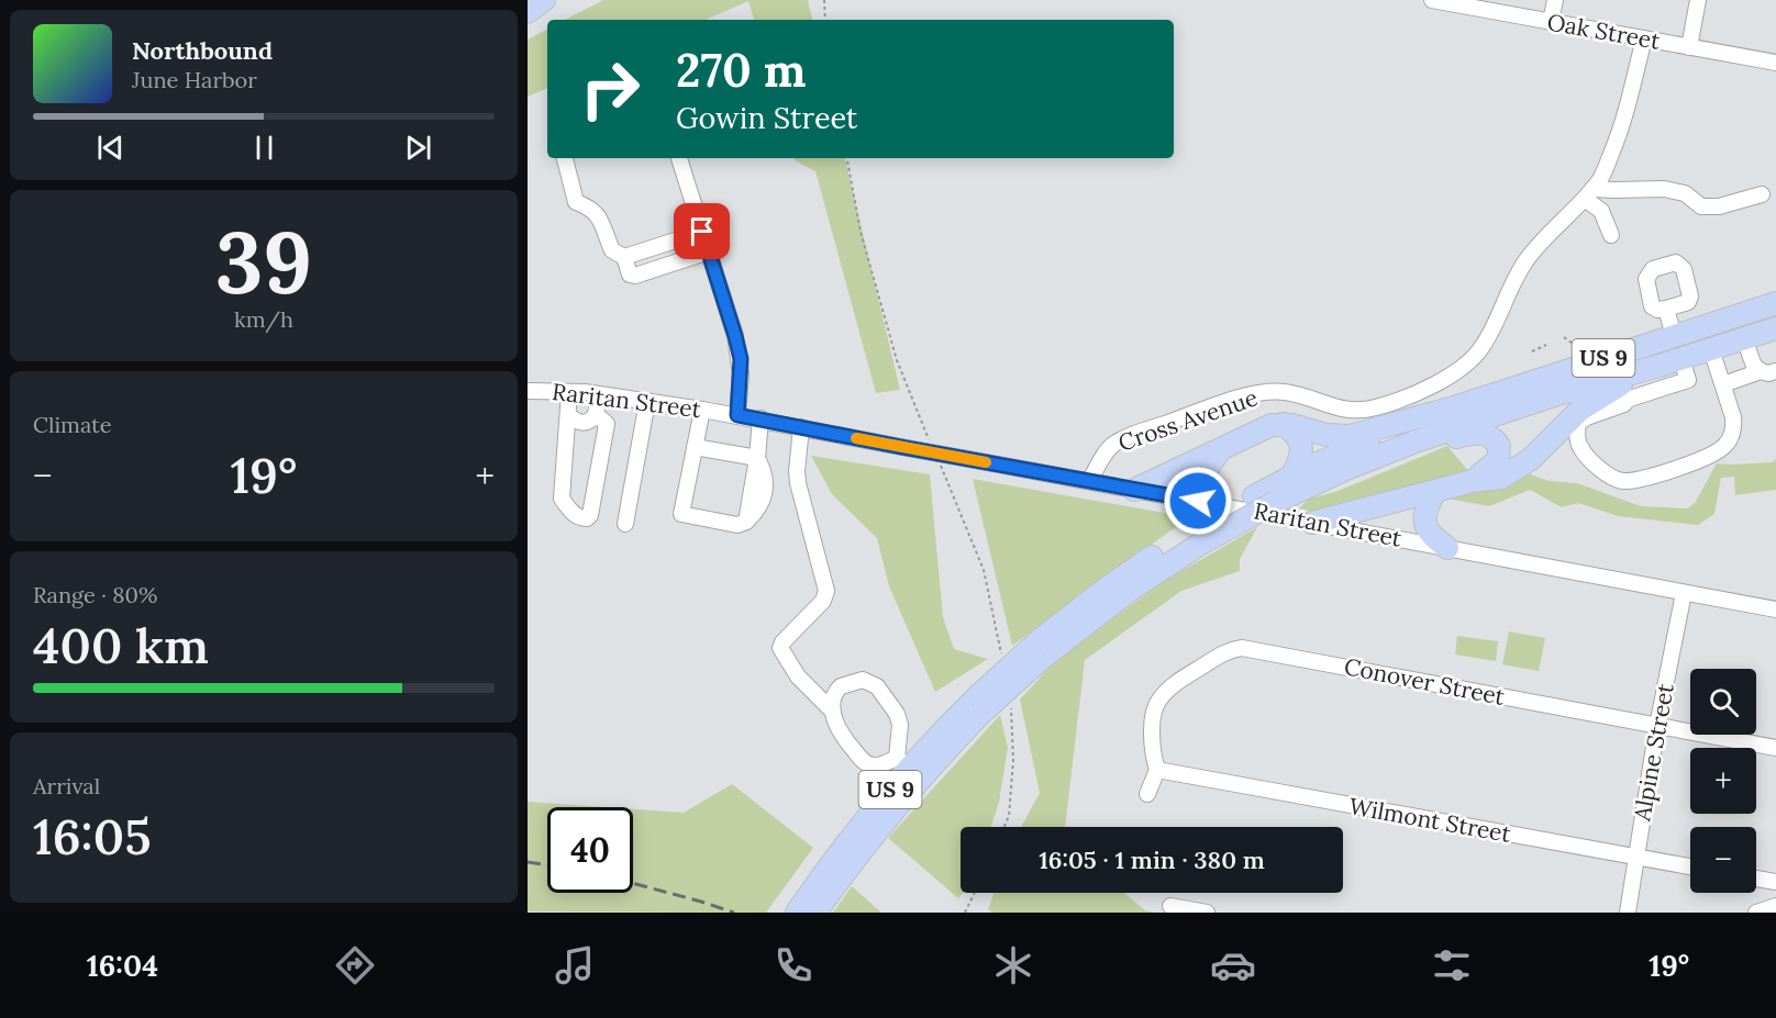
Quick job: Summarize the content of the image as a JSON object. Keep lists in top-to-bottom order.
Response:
{
  "streets": {
    "highway": ["US 9"],
    "street": [
      "Oak Street",
      "Raritan Street",
      "Cross Avenue",
      "Conover Street",
      "Alpine Street",
      "Wilmont Street"
    ]
  },
  "crossings": [
    ["Oak Street", "Cross Avenue"],
    ["Raritan Street", "Cross Avenue"],
    ["Raritan Street", "Alpine Street"],
    ["Conover Street", "Alpine Street"],
    ["Conover Street", "Wilmont Street"],
    ["Alpine Street", "Wilmont Street"]
  ],
  "page": {
    "turn": ["270 m", "Gowin Street"],
    "song": ["Northbound", "June Harbor"],
    "tile": [
      ["39", "km/h"],
      "Climate",
      ["Range · 80%", "400 km"],
      ["Arrival", "16:05"]
    ],
    "heat": ["−", "19°", "+"],
    "map_buttons": ["+", "−"],
    "limit": "40",
    "trip": "16:05 · 1 min · 380 m",
    "tabs": ["16:04", "19°"]
  }
}
